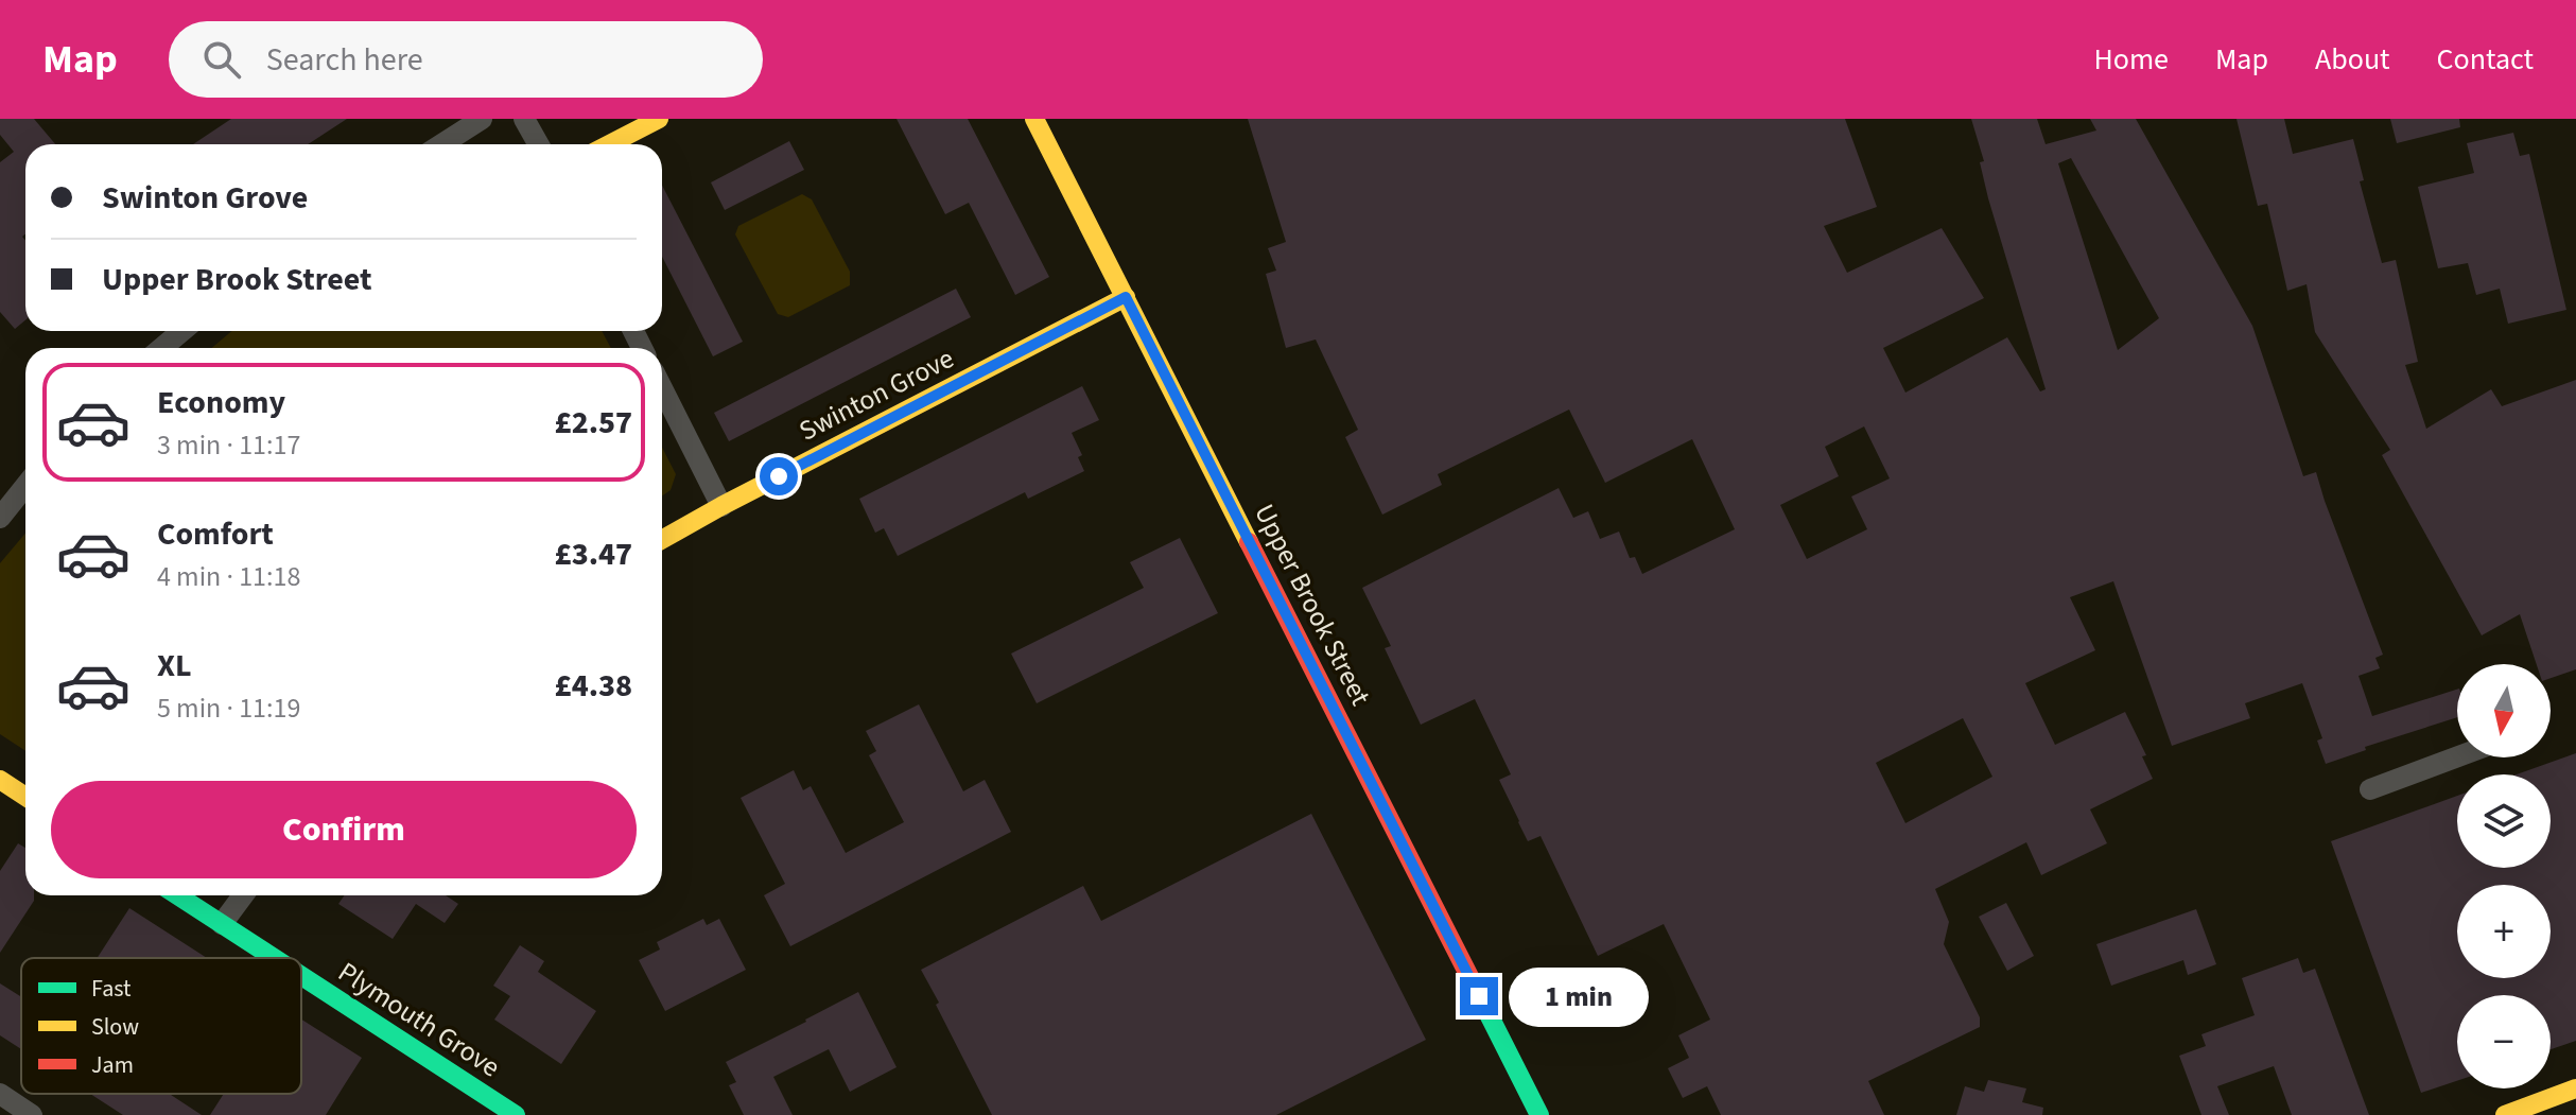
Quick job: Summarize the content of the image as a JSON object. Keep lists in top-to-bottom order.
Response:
{
  "streets": {
    "main road": ["Swinton Grove", "Upper Brook Street", "Plymouth Grove"]
  },
  "crossings": [
    ["Swinton Grove", "Upper Brook Street"]
  ],
  "legend": ["Fast", "Slow", "Jam"],
  "north": "bottom",
  "page": {
    "header": "Map",
    "search": "Search here",
    "nav": [
      "Home",
      "Map",
      "About",
      "Contact"
    ],
    "banner": ["Swinton Grove", "Upper Brook Street"],
    "list": [
      {
        "name": "Economy",
        "note": "3 min · 11:17",
        "value": "£2.57"
      },
      {
        "name": "Comfort",
        "note": "4 min · 11:18",
        "value": "£3.47"
      },
      {
        "name": "XL",
        "note": "5 min · 11:19",
        "value": "£4.38"
      }
    ],
    "map_buttons": ["+", "−"],
    "buttons": "Confirm",
    "bubble": "1 min"
  }
}
